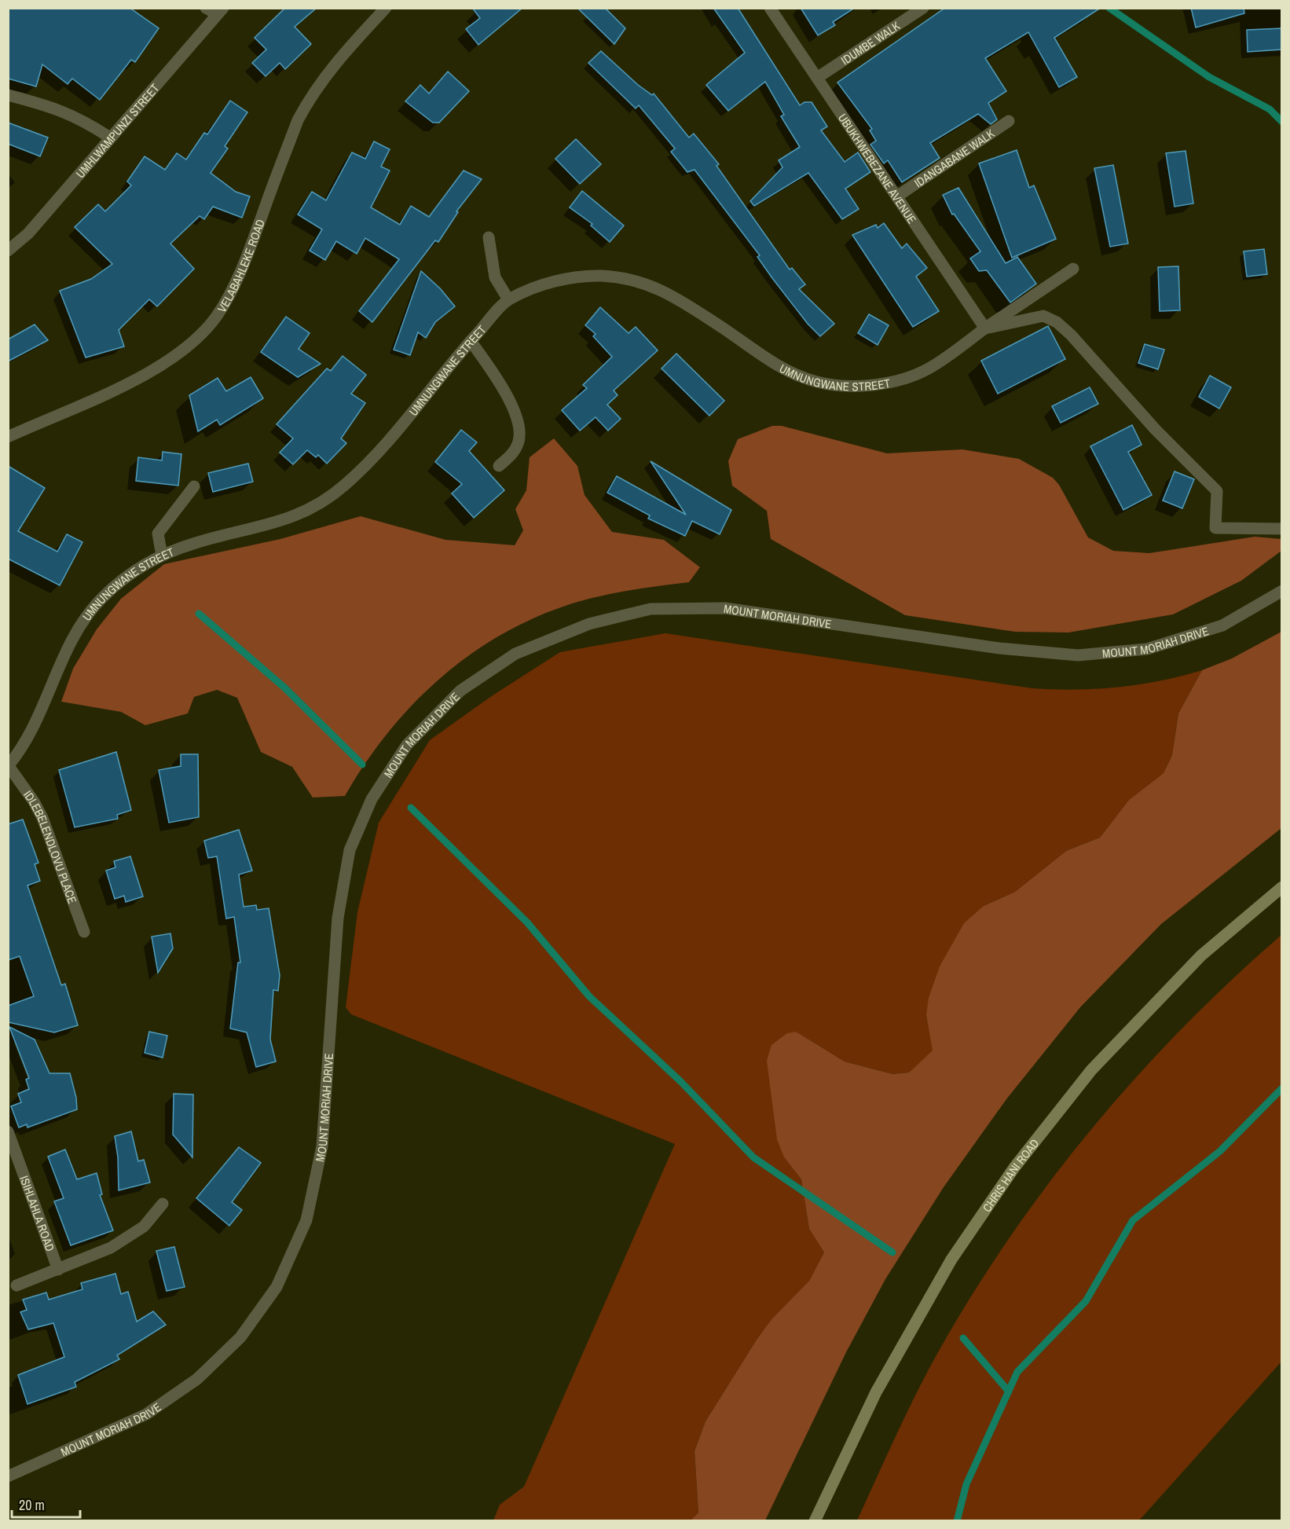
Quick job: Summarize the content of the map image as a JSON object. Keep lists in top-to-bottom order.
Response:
{
  "streets": {
    "main road": ["CHRIS HANI ROAD"],
    "street": [
      "IDUMBE WALK",
      "UMHLWAMPUNZI STREET",
      "IDANGABANE WALK",
      "UBUKHWEBEZANE AVENUE",
      "VELABAHLEKE ROAD",
      "UMNUNGWANE STREET",
      "MOUNT MORIAH DRIVE",
      "IDLEBELENDLOVU PLACE",
      "ISIHLAHLA ROAD"
    ]
  },
  "crossings": [
    ["IDUMBE WALK", "UBUKHWEBEZANE AVENUE"],
    ["IDANGABANE WALK", "UBUKHWEBEZANE AVENUE"],
    ["UBUKHWEBEZANE AVENUE", "UMNUNGWANE STREET"],
    ["UMNUNGWANE STREET", "IDLEBELENDLOVU PLACE"]
  ],
  "scale_bar": "20 m"
}
